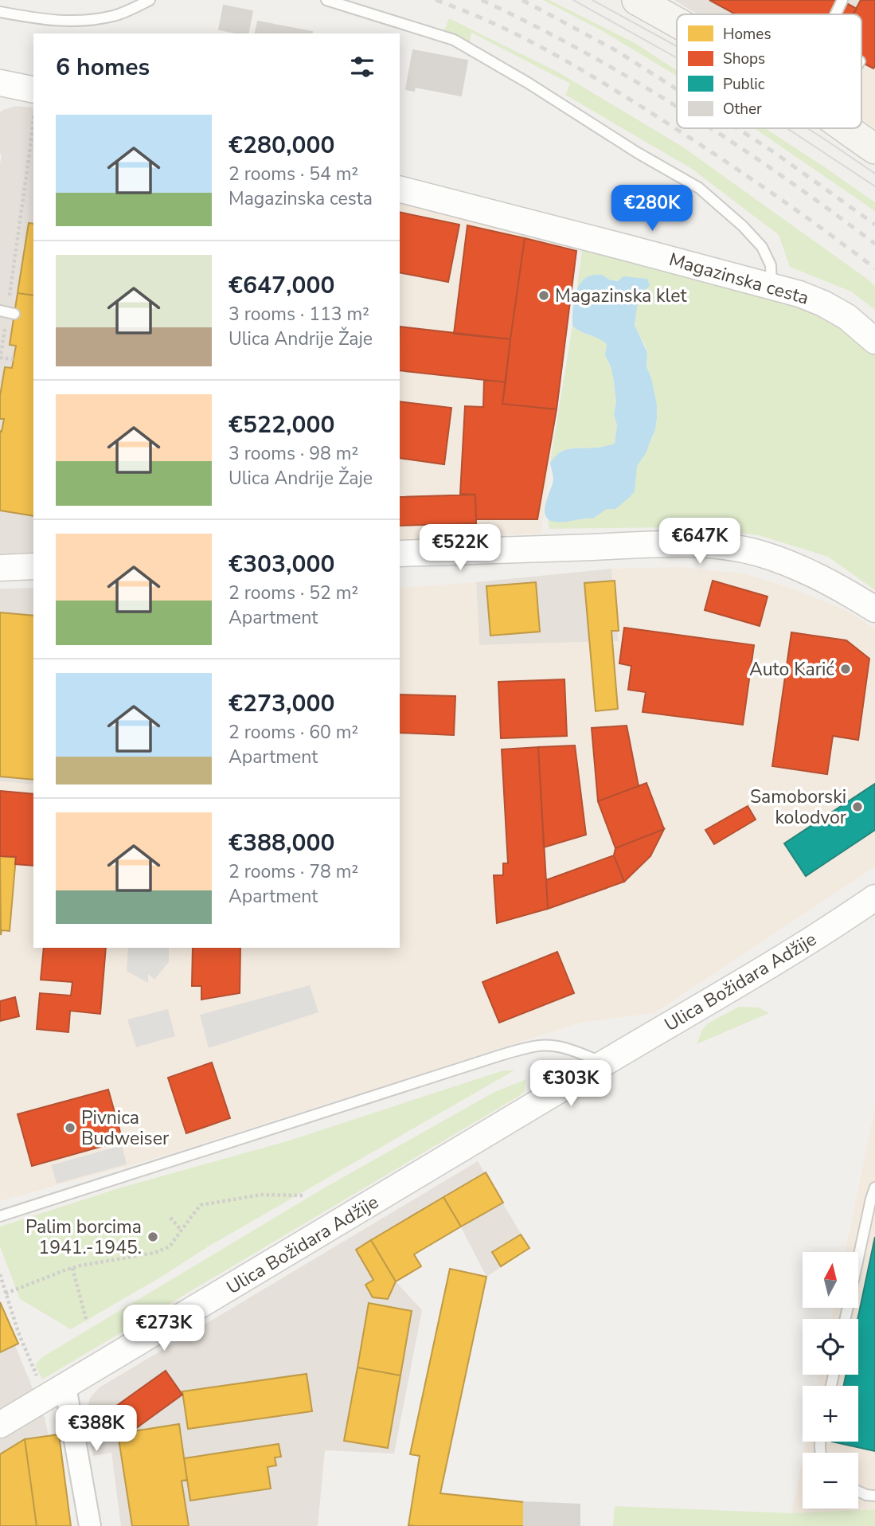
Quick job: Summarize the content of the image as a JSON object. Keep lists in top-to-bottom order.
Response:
{
  "streets": {
    "street": ["Magazinska cesta", "Ulica Božidara Adžije"]
  },
  "places": [
    "Magazinska klet",
    "Auto Karić",
    "Samoborski kolodvor",
    "Pivnica Budweiser",
    "Palim borcima 1941.-1945."
  ],
  "legend": [
    "Homes",
    "Shops",
    "Public",
    "Other"
  ],
  "north": "top",
  "page": {
    "heading": "6 homes",
    "list": [
      {
        "name": "€280,000",
        "note": "2 rooms · 54 m² · Magazinska cesta"
      },
      {
        "name": "€647,000",
        "note": "3 rooms · 113 m² · Ulica Andrije Žaje"
      },
      {
        "name": "€522,000",
        "note": "3 rooms · 98 m² · Ulica Andrije Žaje"
      },
      {
        "name": "€303,000",
        "note": "2 rooms · 52 m² · Apartment"
      },
      {
        "name": "€273,000",
        "note": "2 rooms · 60 m² · Apartment"
      },
      {
        "name": "€388,000",
        "note": "2 rooms · 78 m² · Apartment"
      }
    ],
    "price": [
      "€280K",
      "€647K",
      "€522K",
      "€303K",
      "€273K",
      "€388K"
    ],
    "map_buttons": ["+", "−"]
  }
}
